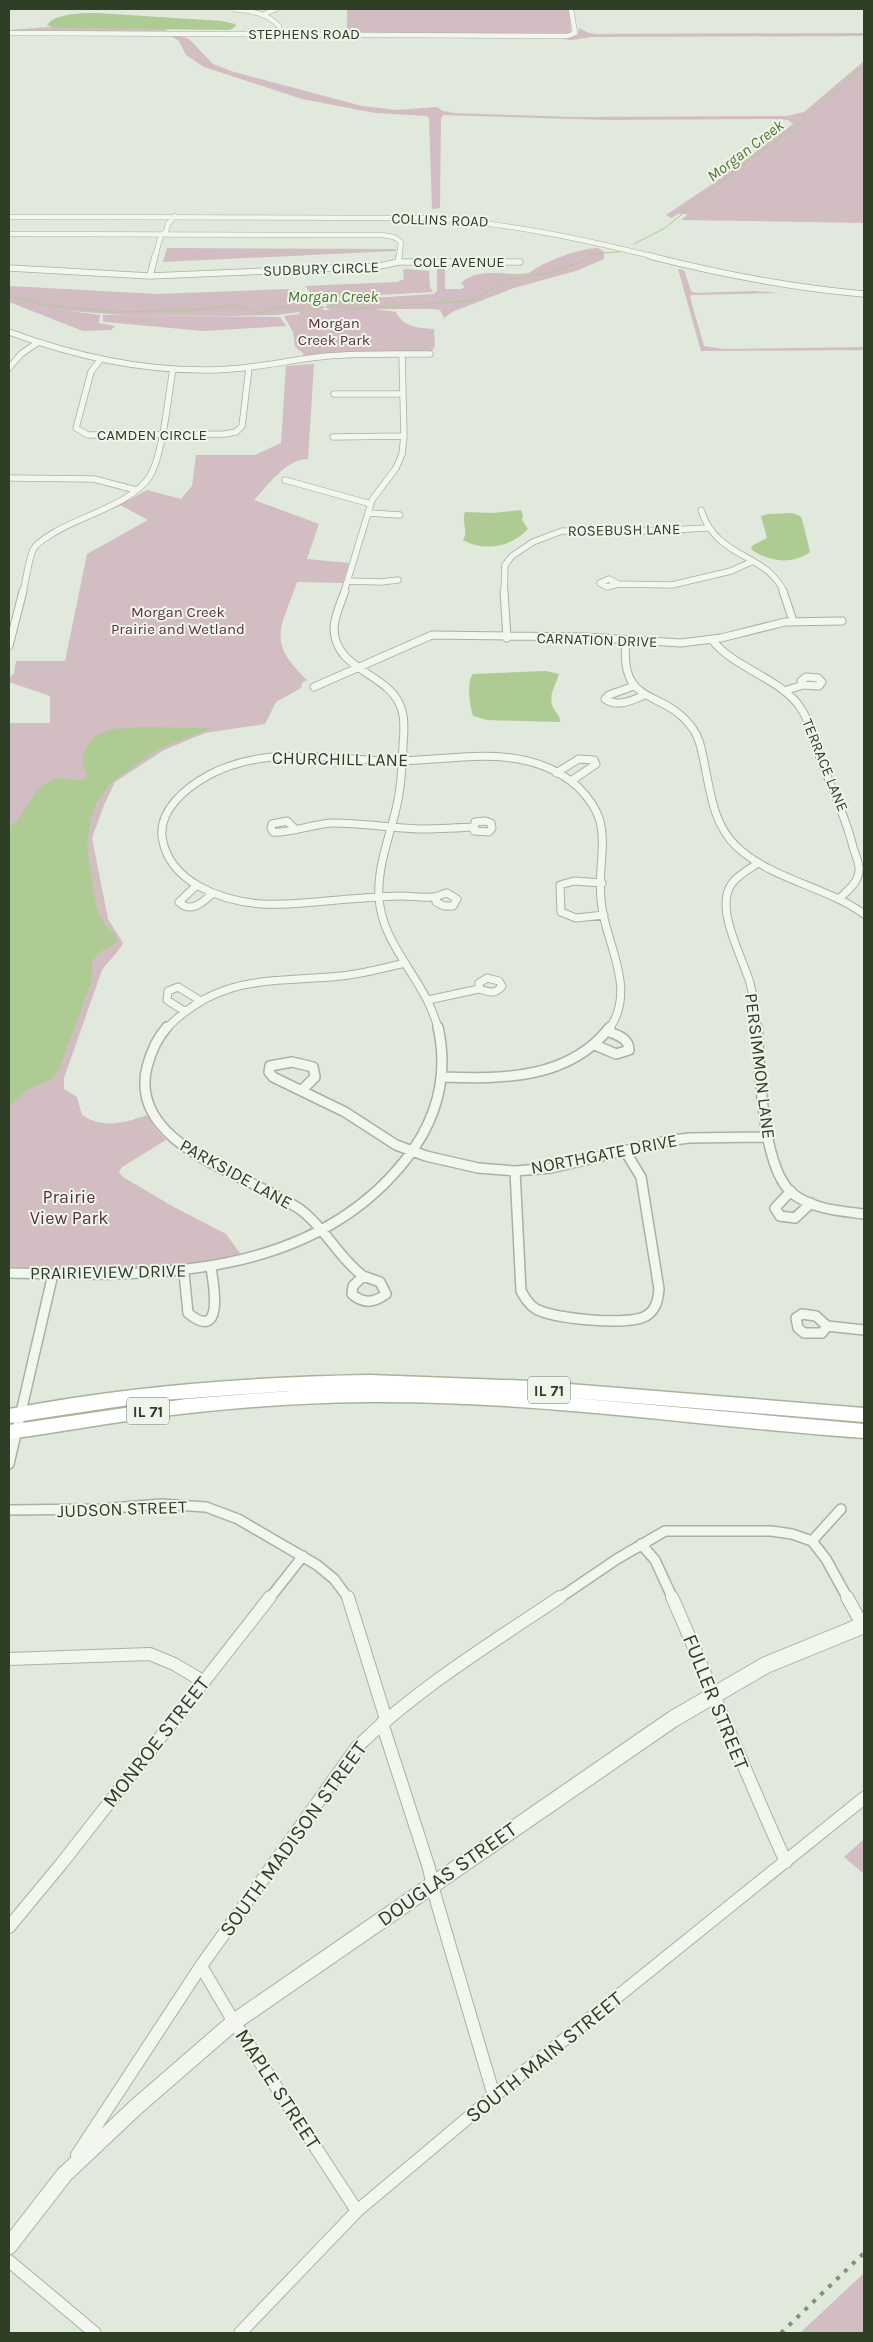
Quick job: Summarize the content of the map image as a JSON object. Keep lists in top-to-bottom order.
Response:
{
  "streets": {
    "main road": ["IL 71"],
    "street": [
      "STEPHENS ROAD",
      "COLLINS ROAD",
      "COLE AVENUE",
      "SUDBURY CIRCLE",
      "CAMDEN CIRCLE",
      "ROSEBUSH LANE",
      "CARNATION DRIVE",
      "CHURCHILL LANE",
      "TERRACE LANE",
      "PERSIMMON LANE",
      "NORTHGATE DRIVE",
      "PARKSIDE LANE",
      "PRAIRIEVIEW DRIVE",
      "JUDSON STREET",
      "FULLER STREET",
      "MONROE STREET",
      "SOUTH MADISON STREET",
      "DOUGLAS STREET",
      "SOUTH MAIN STREET",
      "MAPLE STREET"
    ]
  },
  "crossings": [
    ["COLE AVENUE", "SUDBURY CIRCLE"],
    ["ROSEBUSH LANE", "CARNATION DRIVE"],
    ["CARNATION DRIVE", "TERRACE LANE"],
    ["CARNATION DRIVE", "PRAIRIEVIEW DRIVE"],
    ["CHURCHILL LANE", "PRAIRIEVIEW DRIVE"],
    ["PERSIMMON LANE", "NORTHGATE DRIVE"],
    ["NORTHGATE DRIVE", "PRAIRIEVIEW DRIVE"],
    ["PARKSIDE LANE", "PRAIRIEVIEW DRIVE"],
    ["JUDSON STREET", "MONROE STREET"],
    ["JUDSON STREET", "SOUTH MADISON STREET"],
    ["JUDSON STREET", "DOUGLAS STREET"],
    ["JUDSON STREET", "SOUTH MAIN STREET"],
    ["FULLER STREET", "SOUTH MADISON STREET"],
    ["FULLER STREET", "DOUGLAS STREET"],
    ["FULLER STREET", "SOUTH MAIN STREET"],
    ["SOUTH MADISON STREET", "DOUGLAS STREET"],
    ["SOUTH MADISON STREET", "MAPLE STREET"],
    ["DOUGLAS STREET", "MAPLE STREET"],
    ["SOUTH MAIN STREET", "MAPLE STREET"]
  ],
  "water": ["Morgan Creek"],
  "parks": ["Morgan Creek Park", "Morgan Creek Prairie and Wetland", "Prairie View Park"]
}
